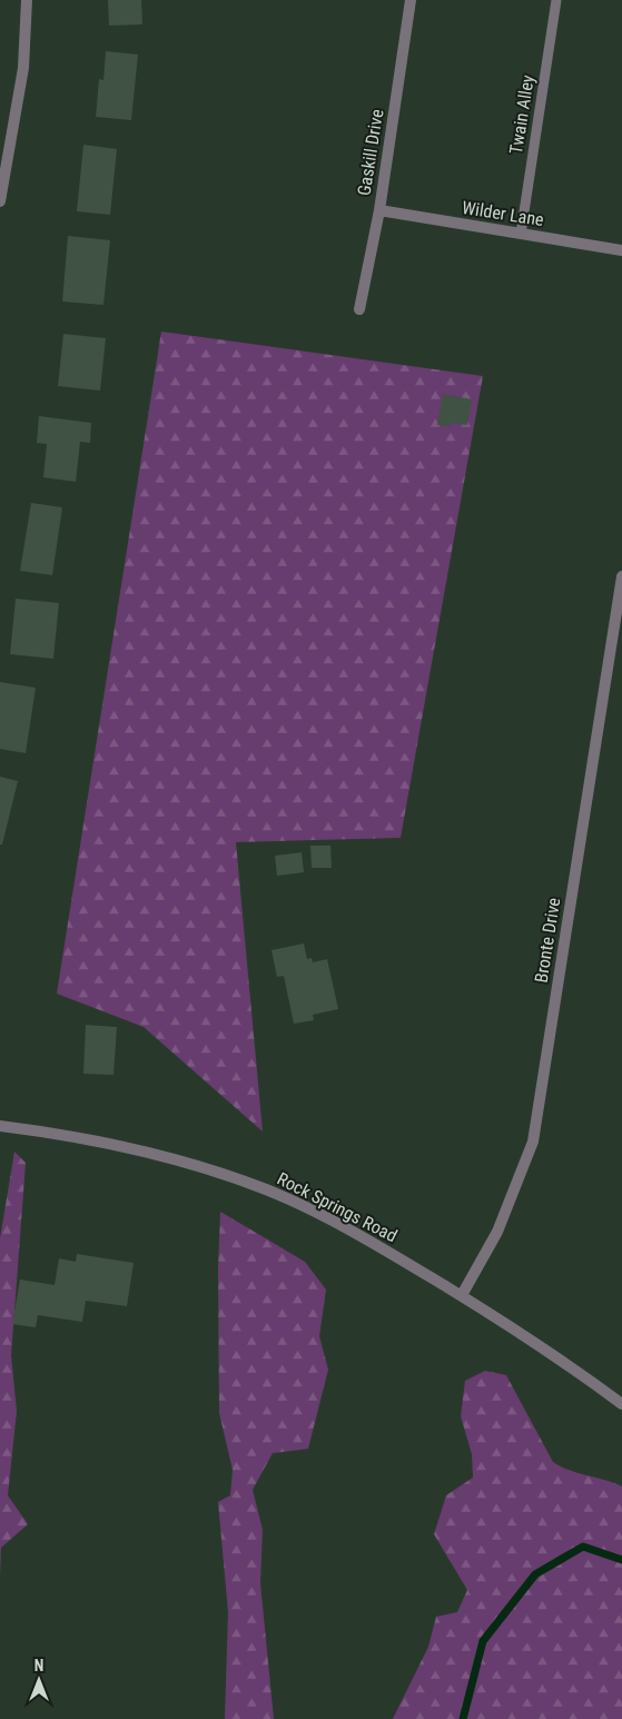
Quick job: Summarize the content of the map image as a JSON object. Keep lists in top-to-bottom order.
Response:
{
  "streets": {
    "street": [
      "Gaskill Drive",
      "Wilder Lane",
      "Bronte Drive",
      "Rock Springs Road"
    ],
    "lane": ["Twain Alley"]
  },
  "crossings": [
    ["Twain Alley", "Wilder Lane"],
    ["Gaskill Drive", "Wilder Lane"],
    ["Bronte Drive", "Rock Springs Road"]
  ],
  "north": "top"
}
